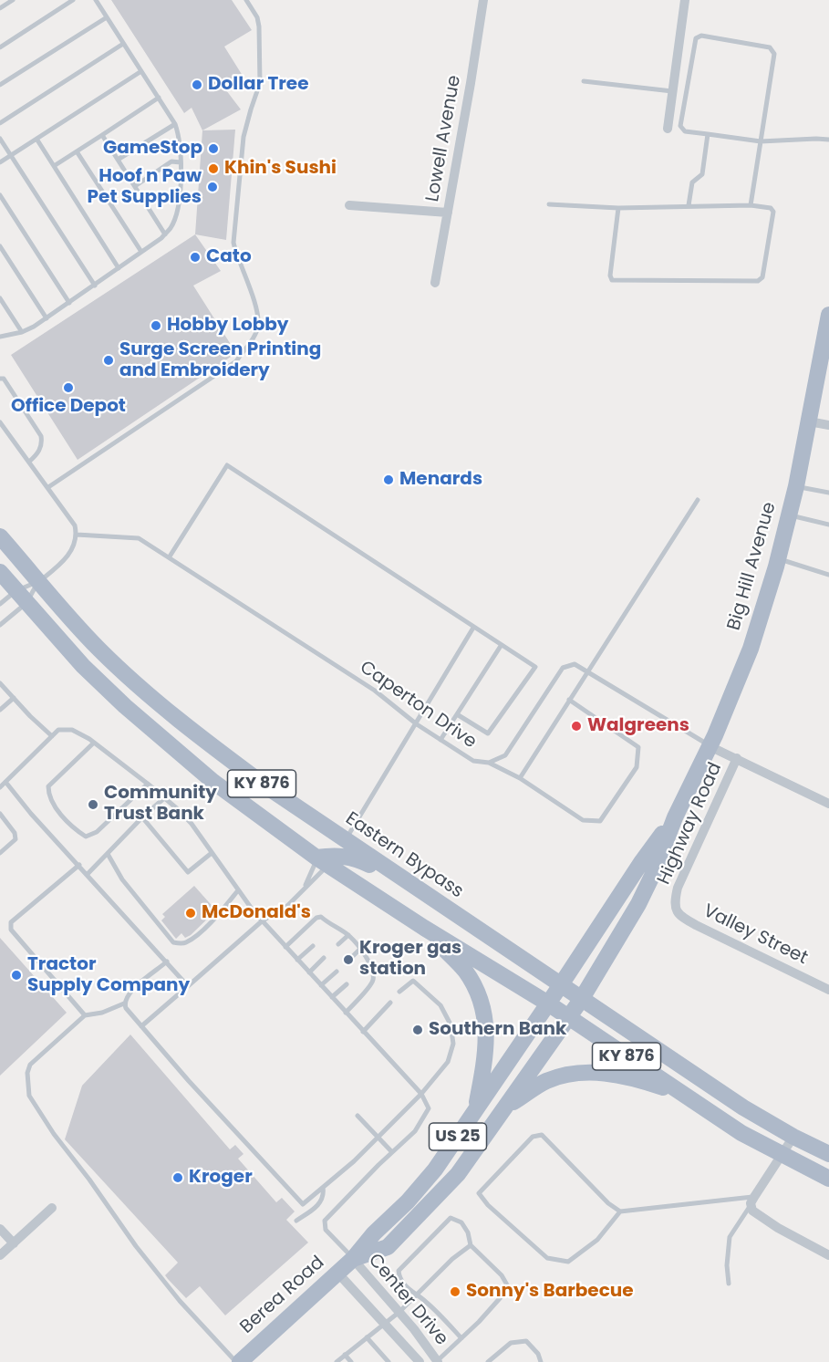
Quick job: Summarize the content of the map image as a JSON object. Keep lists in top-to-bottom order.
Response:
{
  "streets": {
    "main road": [
      "Big Hill Avenue",
      "KY 876",
      "Eastern Bypass",
      "US 25",
      "Berea Road"
    ],
    "street": [
      "Lowell Avenue",
      "Highway Road",
      "Valley Street",
      "Center Drive"
    ],
    "lane": ["Caperton Drive"]
  },
  "crossings": [
    ["Big Hill Avenue", "Caperton Drive"],
    ["Big Hill Avenue", "KY 876"],
    ["Big Hill Avenue", "Eastern Bypass"],
    ["Big Hill Avenue", "Berea Road"],
    ["KY 876", "Berea Road"],
    ["Highway Road", "Valley Street"],
    ["Eastern Bypass", "Berea Road"],
    ["Berea Road", "Center Drive"]
  ],
  "places": [
    "Dollar Tree",
    "GameStop",
    "Khin's Sushi",
    "Hoof n Paw Pet Supplies",
    "Cato",
    "Hobby Lobby",
    "Surge Screen Printing and Embroidery",
    "Office Depot",
    "Menards",
    "Walgreens",
    "Community Trust Bank",
    "McDonald's",
    "Kroger gas station",
    "Tractor Supply Company",
    "Southern Bank",
    "Kroger",
    "Sonny's Barbecue"
  ]
}
